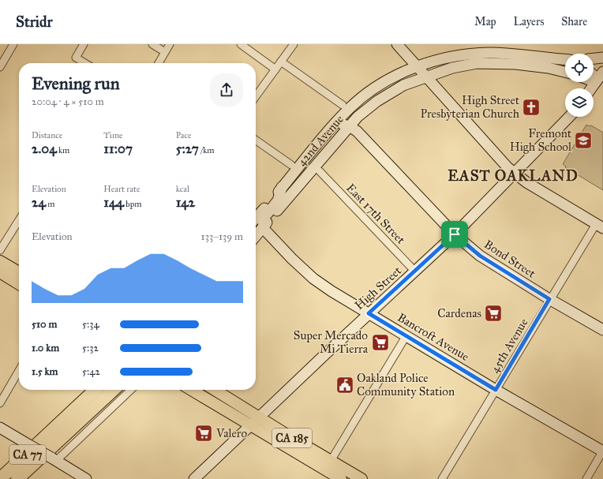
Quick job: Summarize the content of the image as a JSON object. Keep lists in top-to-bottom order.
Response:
{
  "streets": {
    "highway": ["CA 77"],
    "main road": [
      "42nd Avenue",
      "Bond Street",
      "High Street",
      "Bancroft Avenue",
      "CA 185"
    ],
    "street": ["East 17th Street", "45th Avenue"]
  },
  "crossings": [
    ["42nd Avenue", "Bond Street"],
    ["42nd Avenue", "Bancroft Avenue"],
    ["East 17th Street", "High Street"],
    ["Bond Street", "High Street"],
    ["Bond Street", "45th Avenue"],
    ["High Street", "Bancroft Avenue"],
    ["High Street", "CA 185"],
    ["Bancroft Avenue", "45th Avenue"]
  ],
  "districts": ["EAST OAKLAND"],
  "places": {
    "church": ["High Street Presbyterian Church"],
    "school or university": ["Fremont High School"],
    "supermarket": ["Cardenas", "Super Mercado Mi Tierra", "Valero"],
    "public building": ["Oakland Police Community Station"]
  },
  "page": {
    "header": "Stridr",
    "nav": ["Map", "Layers", "Share"],
    "heading": ["Evening run", "20:04 · 4 × 510 m"],
    "stats": [
      ["Distance", "2.04 km"],
      ["Time", "11:07"],
      ["Pace", "5:27 /km"],
      ["Elevation", "24 m"],
      ["Heart rate", "144 bpm"],
      ["kcal", "142"]
    ],
    "chart": ["Elevation", "133–139 m"],
    "list": [
      {
        "name": "510 m",
        "note": "5:34"
      },
      {
        "name": "1.0 km",
        "note": "5:32"
      },
      {
        "name": "1.5 km",
        "note": "5:42"
      }
    ]
  }
}
